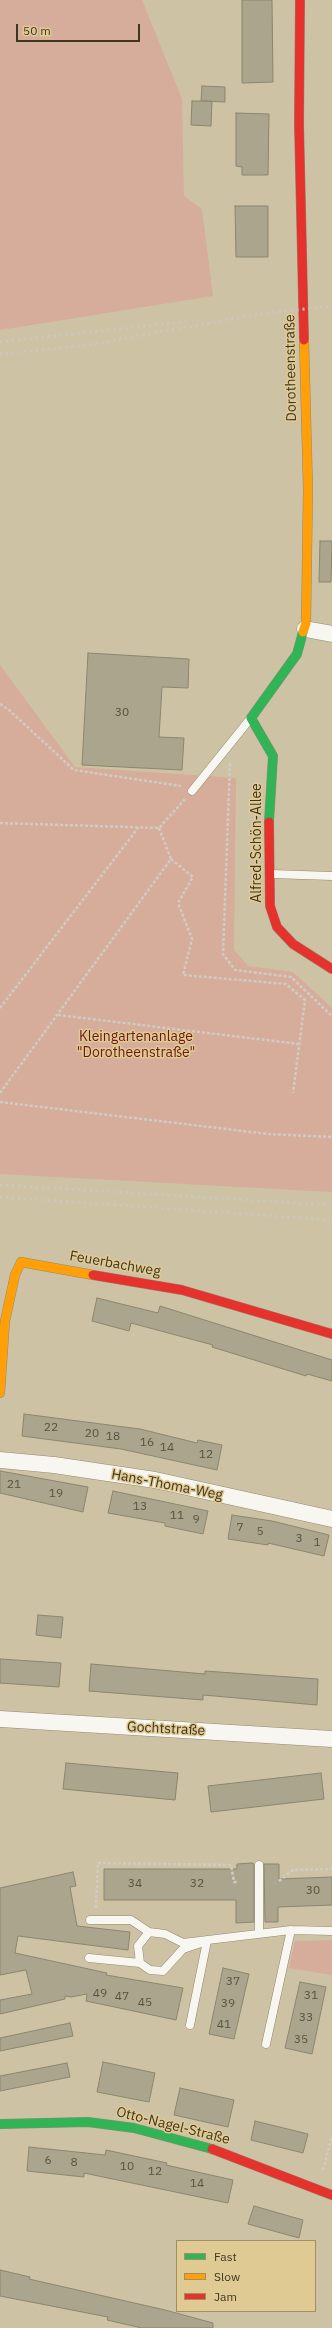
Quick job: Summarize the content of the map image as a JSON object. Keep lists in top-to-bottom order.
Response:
{
  "streets": {
    "street": [
      "Dorotheenstraße",
      "Alfred-Schön-Allee",
      "Feuerbachweg",
      "Hans-Thoma-Weg",
      "Gochtstraße",
      "Otto-Nagel-Straße"
    ]
  },
  "crossings": [
    ["Dorotheenstraße", "Alfred-Schön-Allee"]
  ],
  "parks": ["Kleingartenanlage \"Dorotheenstraße\""],
  "house_numbers": [
    "30",
    "22",
    "20",
    "18",
    "16",
    "14",
    "12",
    "21",
    "19",
    "13",
    "11",
    "9",
    "7",
    "5",
    "3",
    "1",
    "34",
    "32",
    "30",
    "37",
    "49",
    "31",
    "47",
    "45",
    "39",
    "33",
    "41",
    "35",
    "6",
    "8",
    "10",
    "12",
    "14"
  ],
  "legend": ["Fast", "Slow", "Jam"],
  "scale_bar": "50 m"
}
